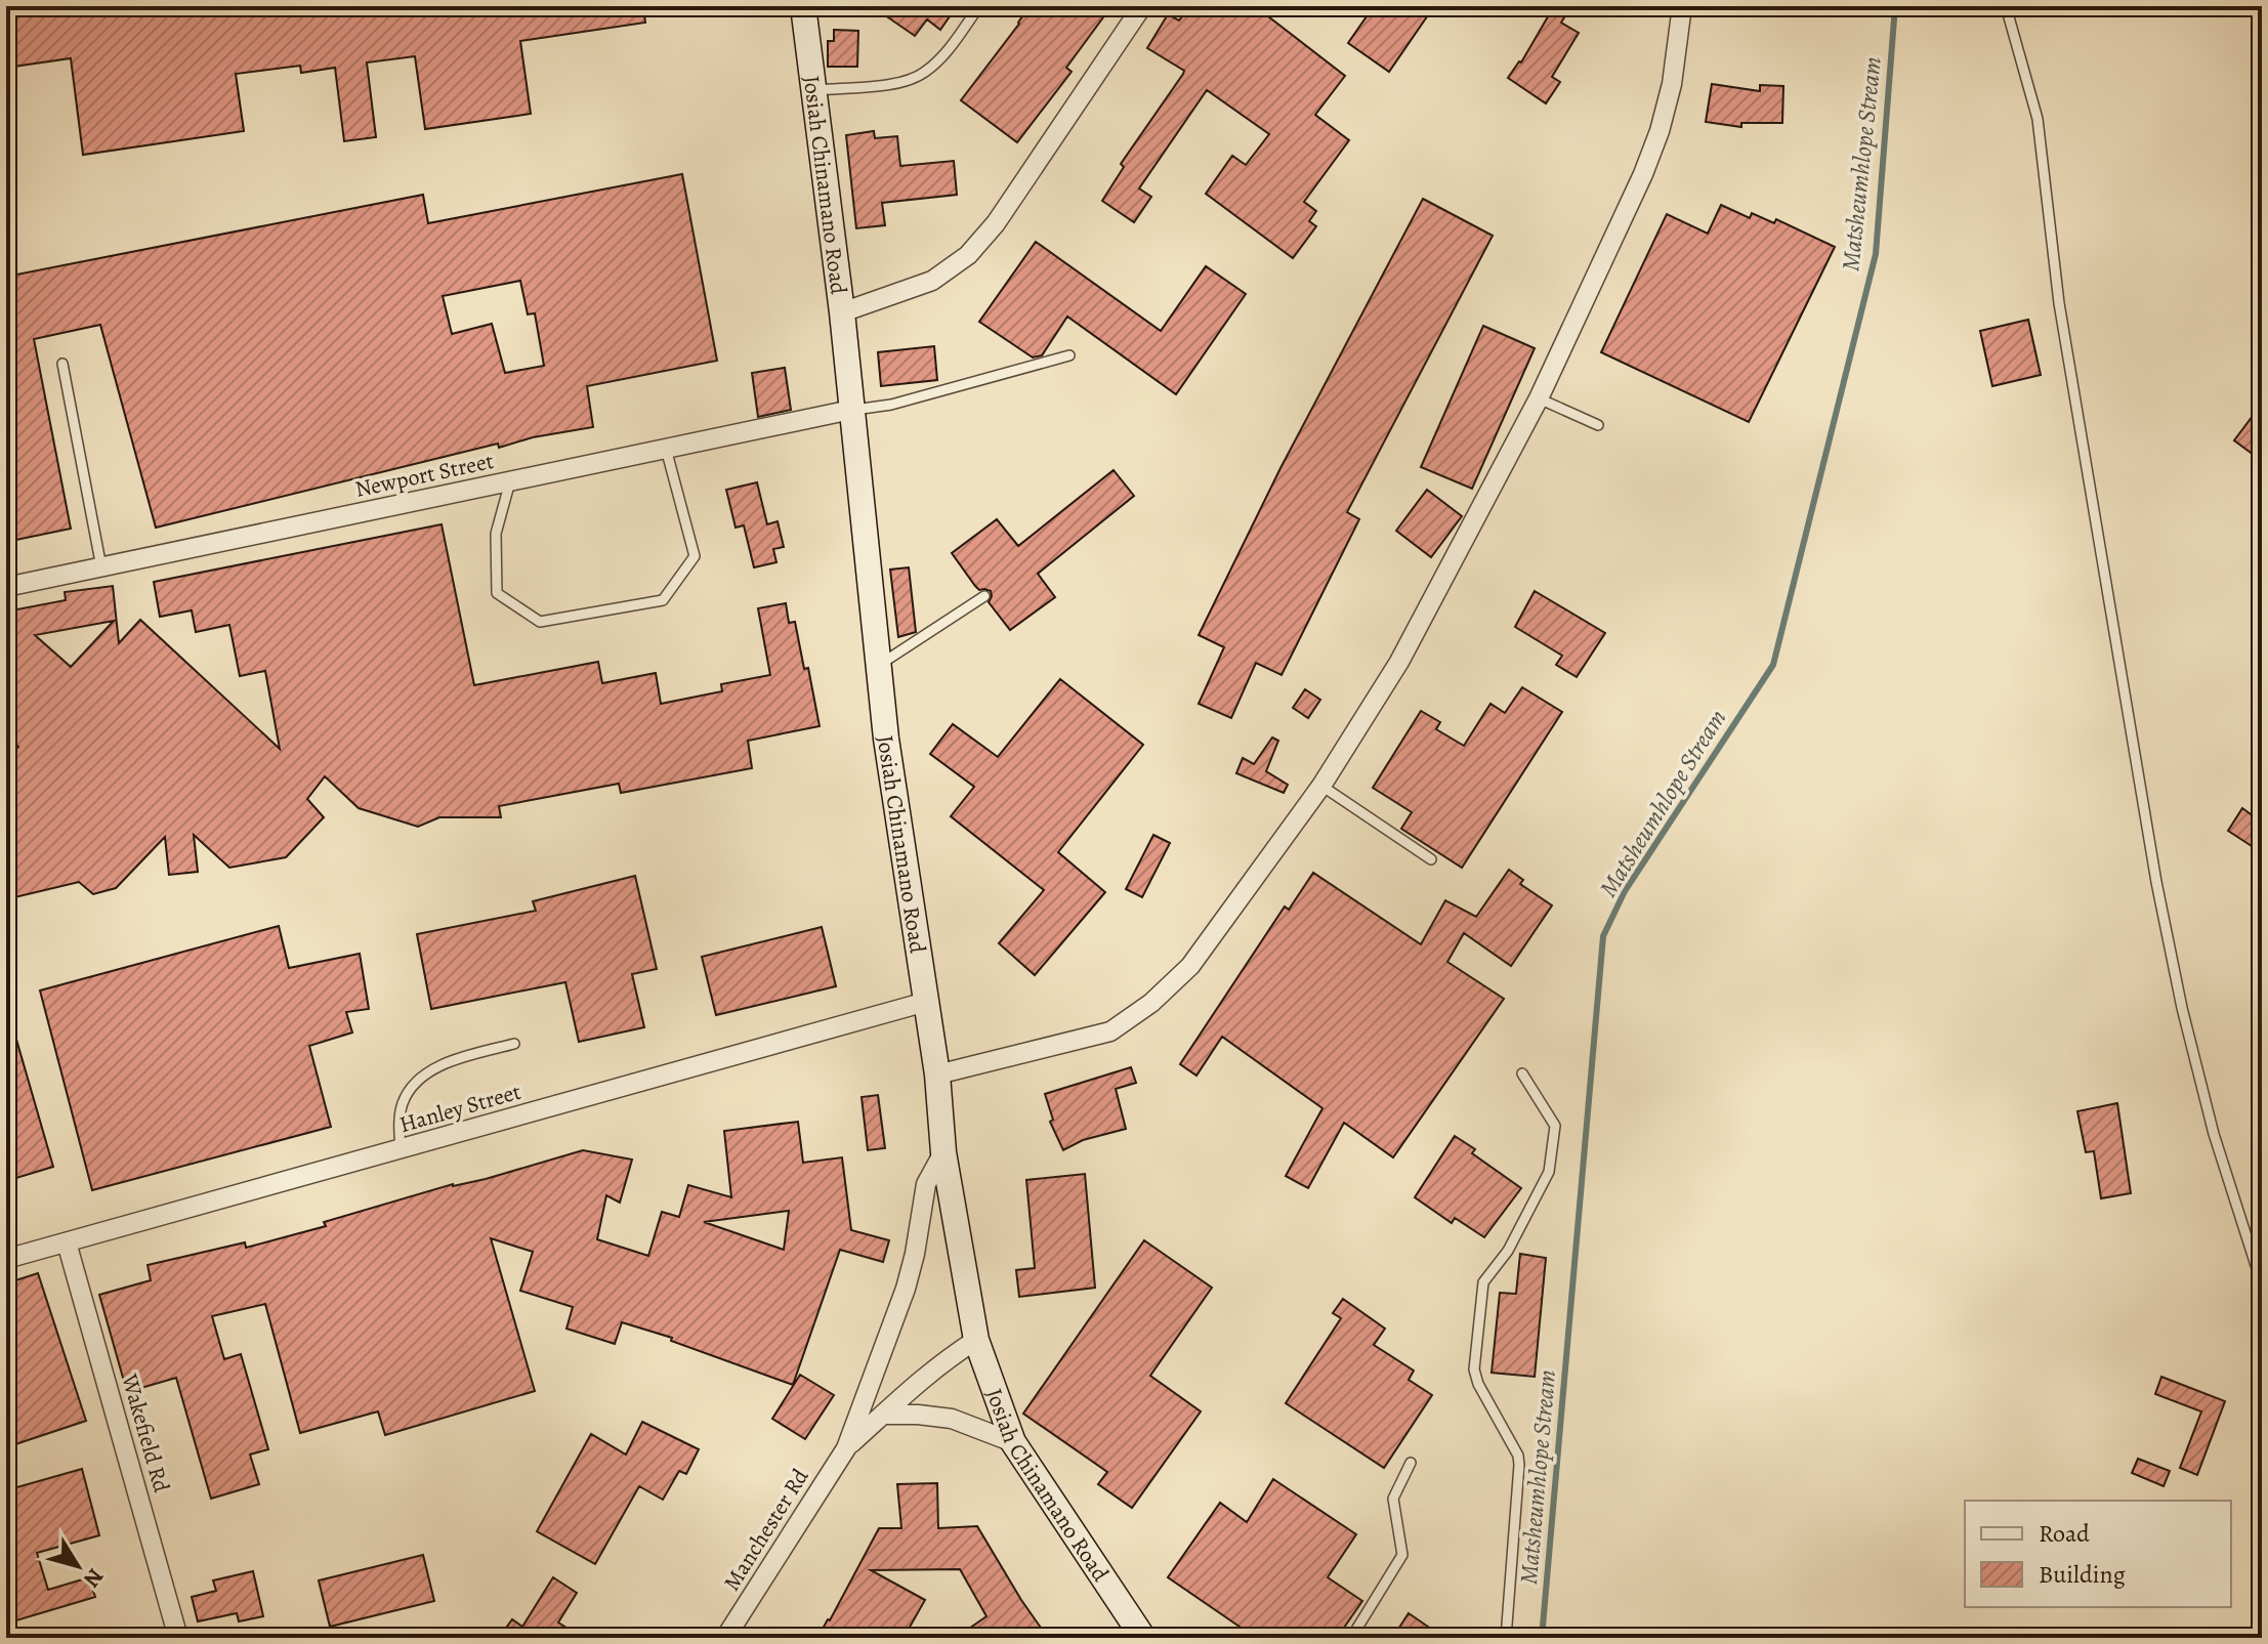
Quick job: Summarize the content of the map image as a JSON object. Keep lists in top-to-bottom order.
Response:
{
  "streets": {
    "street": [
      "Josiah Chinamano Road",
      "Newport Street",
      "Hanley Street",
      "Wakefield Rd",
      "Manchester Rd"
    ]
  },
  "crossings": [
    ["Josiah Chinamano Road", "Newport Street"],
    ["Josiah Chinamano Road", "Hanley Street"],
    ["Hanley Street", "Wakefield Rd"]
  ],
  "water": ["Matsheumhlope Stream"],
  "legend": ["Road", "Building"],
  "north": "bottom right"
}
